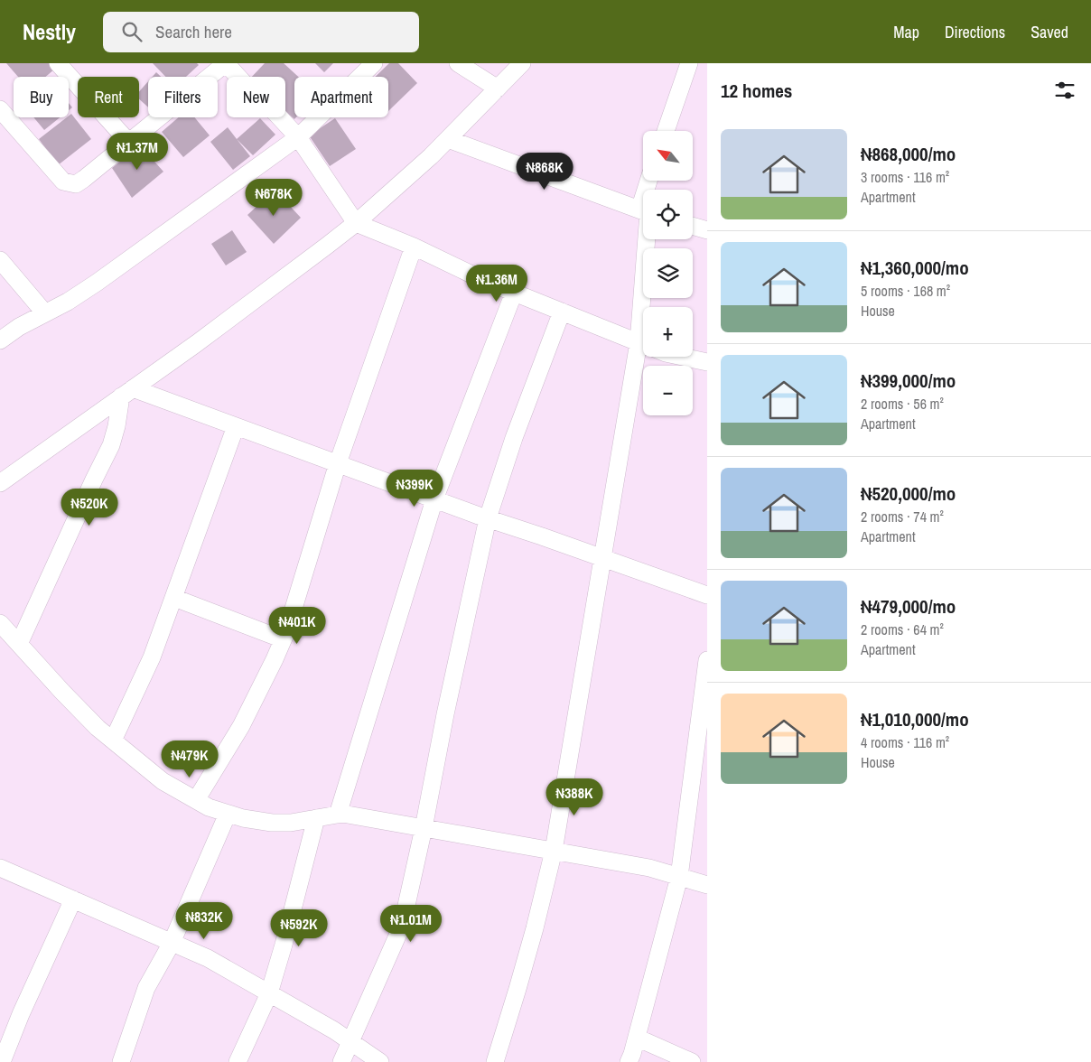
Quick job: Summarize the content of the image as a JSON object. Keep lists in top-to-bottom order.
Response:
{
  "north": "top left",
  "page": {
    "header": "Nestly",
    "search": "Search here",
    "nav": ["Map", "Directions", "Saved"],
    "heading": "12 homes",
    "chip": [
      "Buy",
      "Rent",
      "Filters",
      "New",
      "Apartment"
    ],
    "list": [
      {
        "name": "₦868,000/mo",
        "note": "3 rooms · 116 m² · Apartment"
      },
      {
        "name": "₦1,360,000/mo",
        "note": "5 rooms · 168 m² · House"
      },
      {
        "name": "₦399,000/mo",
        "note": "2 rooms · 56 m² · Apartment"
      },
      {
        "name": "₦520,000/mo",
        "note": "2 rooms · 74 m² · Apartment"
      },
      {
        "name": "₦479,000/mo",
        "note": "2 rooms · 64 m² · Apartment"
      },
      {
        "name": "₦1,010,000/mo",
        "note": "4 rooms · 116 m² · House"
      }
    ],
    "map_buttons": ["+", "−"],
    "price": [
      "₦1.37M",
      "₦868K",
      "₦678K",
      "₦1.36M",
      "₦399K",
      "₦520K",
      "₦401K",
      "₦479K",
      "₦388K",
      "₦832K",
      "₦1.01M",
      "₦592K"
    ]
  }
}
